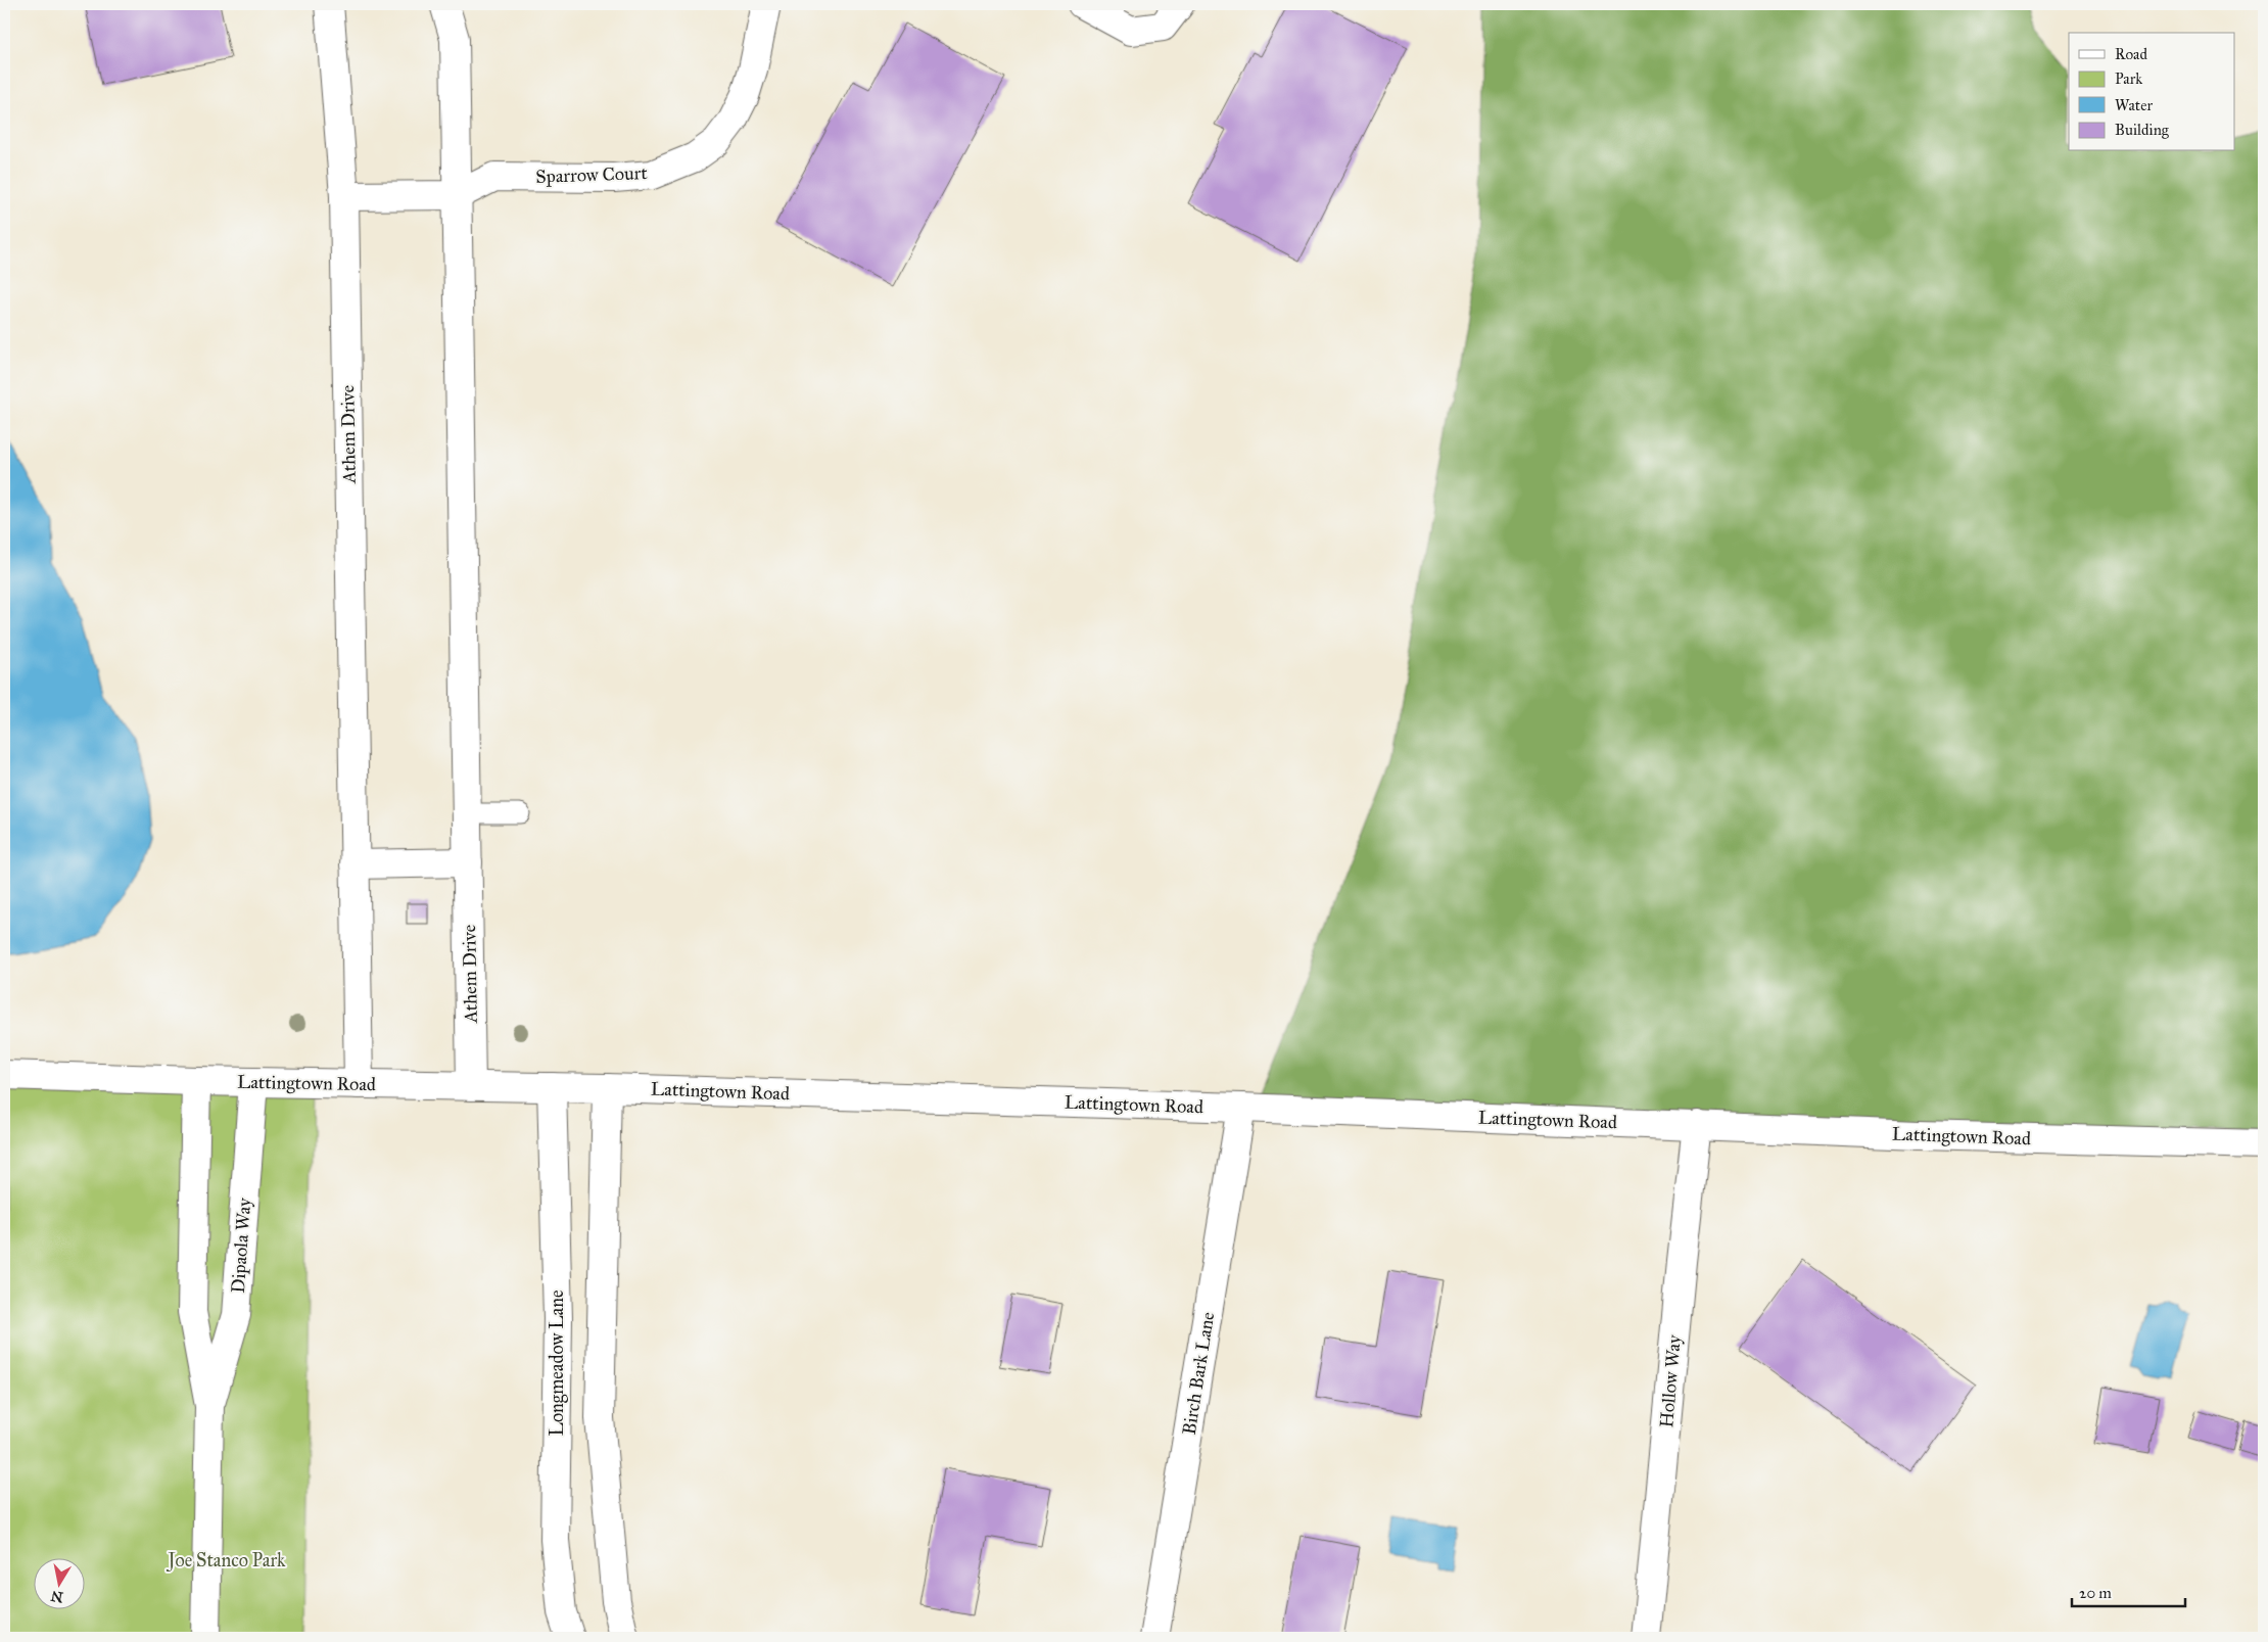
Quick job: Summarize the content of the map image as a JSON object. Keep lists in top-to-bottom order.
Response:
{
  "streets": {
    "street": [
      "Sparrow Court",
      "Athem Drive",
      "Lattingtown Road",
      "Dipaola Way",
      "Longmeadow Lane",
      "Birch Bark Lane",
      "Hollow Way"
    ]
  },
  "crossings": [
    ["Sparrow Court", "Athem Drive"],
    ["Athem Drive", "Lattingtown Road"],
    ["Lattingtown Road", "Dipaola Way"],
    ["Lattingtown Road", "Longmeadow Lane"],
    ["Lattingtown Road", "Birch Bark Lane"],
    ["Lattingtown Road", "Hollow Way"]
  ],
  "parks": ["Joe Stanco Park"],
  "legend": [
    "Road",
    "Park",
    "Water",
    "Building"
  ],
  "scale_bar": "20 m",
  "north": "bottom"
}
